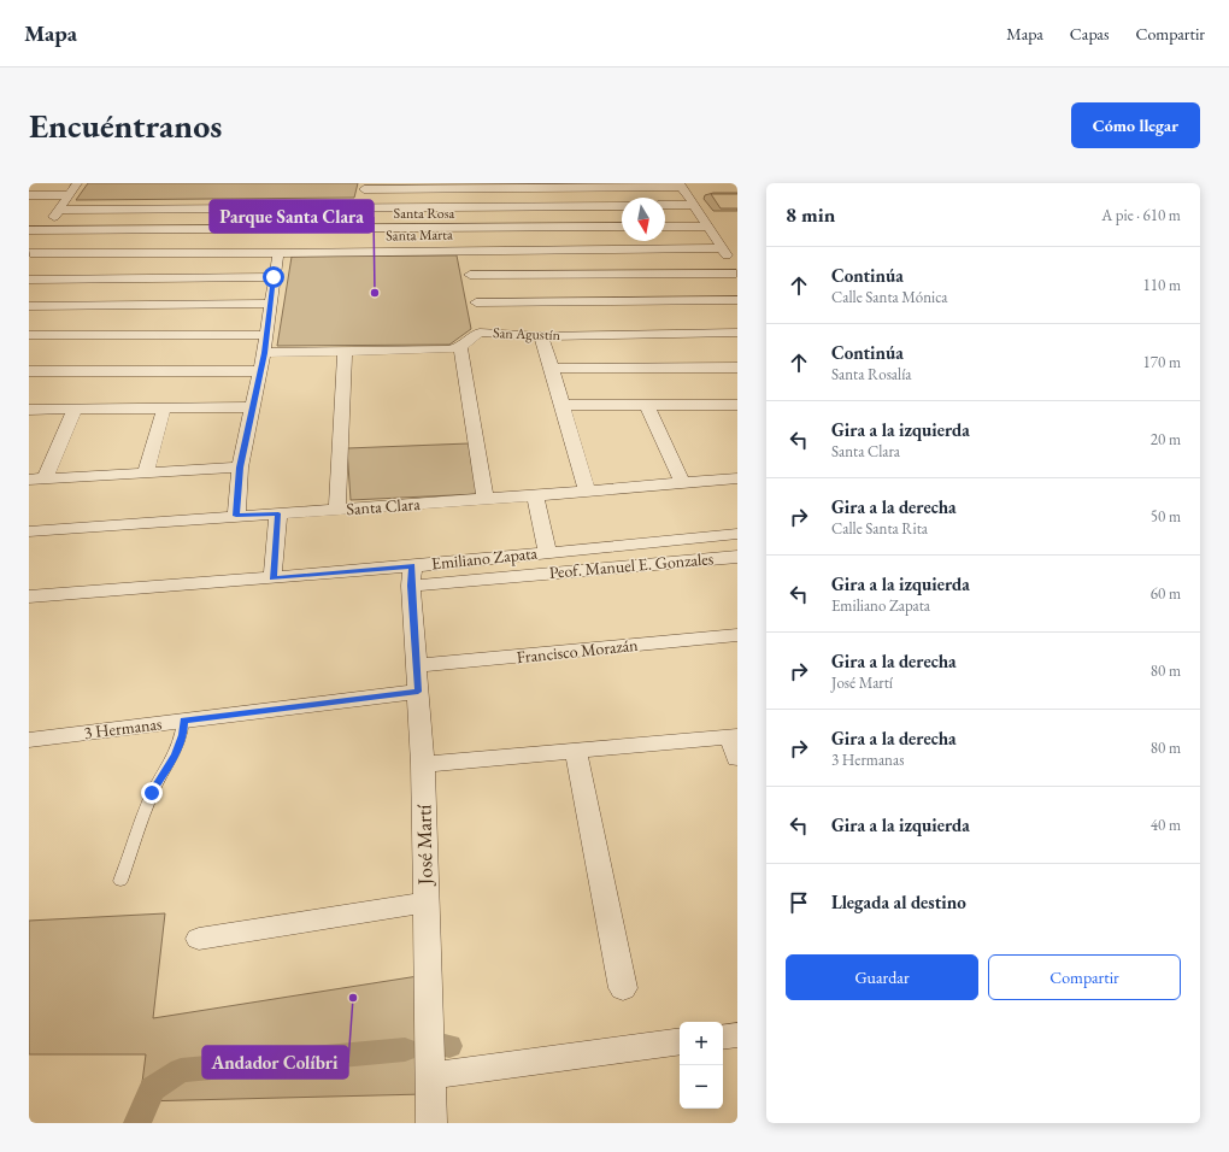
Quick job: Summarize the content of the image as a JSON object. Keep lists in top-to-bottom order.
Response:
{
  "streets": {
    "street": [
      "Santa Rosa",
      "Santa Marta",
      "San Agustín",
      "Santa Clara",
      "Emiliano Zapata",
      "Peof. Manuel E. Gonzales",
      "Francisco Morazán",
      "3 Hermanas",
      "José Martí"
    ]
  },
  "crossings": [
    ["Santa Rosa", "Santa Marta"],
    ["Emiliano Zapata", "Peof. Manuel E. Gonzales"],
    ["Emiliano Zapata", "José Martí"],
    ["Peof. Manuel E. Gonzales", "José Martí"],
    ["Francisco Morazán", "José Martí"],
    ["3 Hermanas", "José Martí"]
  ],
  "places": ["Parque Santa Clara", "Andador Colíbri"],
  "north": "bottom",
  "page": {
    "header": "Mapa",
    "nav": ["Mapa", "Capas", "Compartir"],
    "buttons": [
      "Cómo llegar",
      ["Guardar", "Compartir"]
    ],
    "title": "Encuéntranos",
    "heading": ["8 min", "A pie · 610 m"],
    "list": [
      ["Continúa", "Calle Santa Mónica", "110 m"],
      ["Continúa", "Santa Rosalía", "170 m"],
      ["Gira a la izquierda", "Santa Clara", "20 m"],
      ["Gira a la derecha", "Calle Santa Rita", "50 m"],
      ["Gira a la izquierda", "Emiliano Zapata", "60 m"],
      ["Gira a la derecha", "José Martí", "80 m"],
      ["Gira a la derecha", "3 Hermanas", "80 m"],
      ["Gira a la izquierda", "40 m"],
      "Llegada al destino"
    ],
    "map_buttons": ["+", "−"]
  }
}
